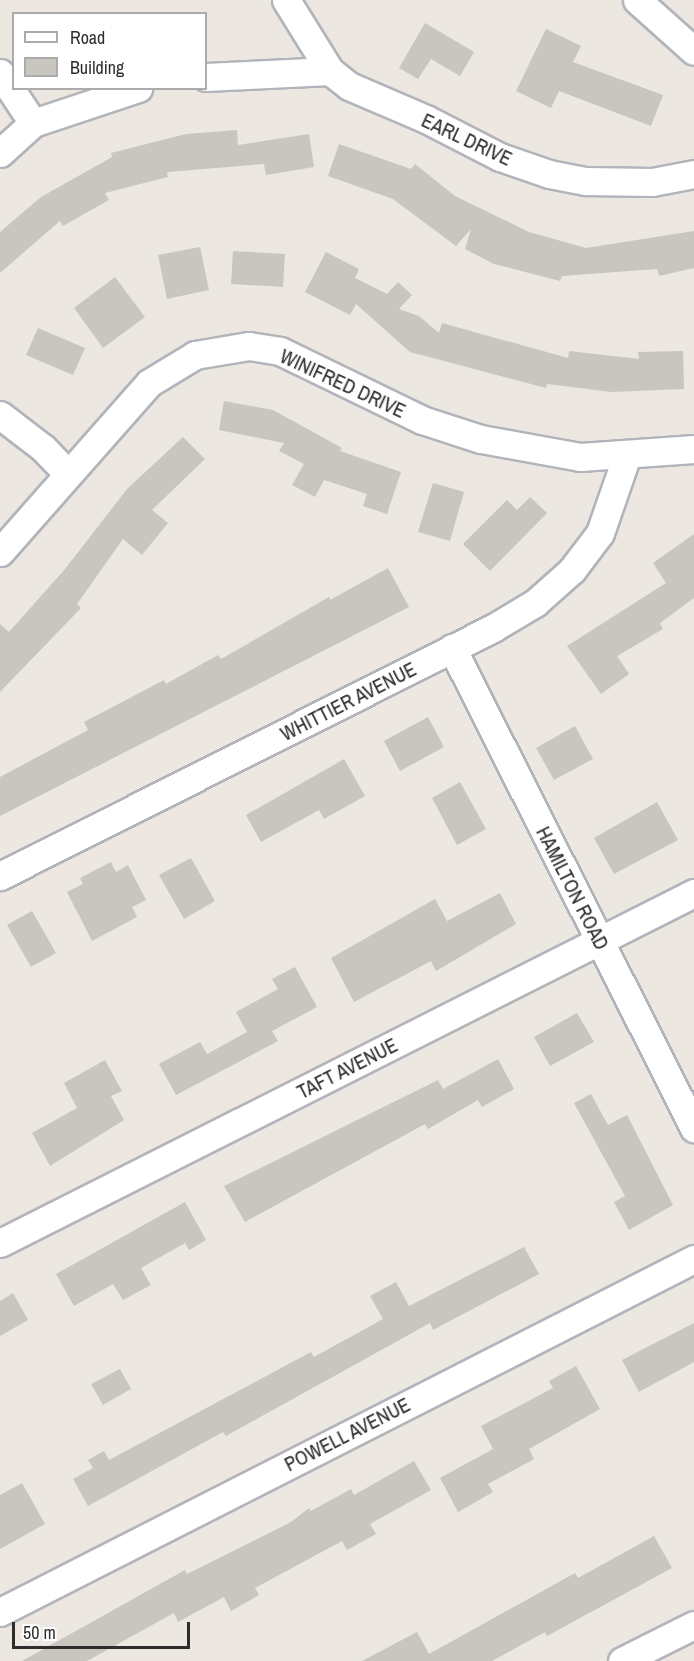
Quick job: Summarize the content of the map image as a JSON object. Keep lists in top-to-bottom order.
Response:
{
  "streets": {
    "street": [
      "EARL DRIVE",
      "WINIFRED DRIVE",
      "WHITTIER AVENUE",
      "HAMILTON ROAD",
      "TAFT AVENUE",
      "POWELL AVENUE"
    ]
  },
  "crossings": [
    ["WINIFRED DRIVE", "WHITTIER AVENUE"],
    ["WHITTIER AVENUE", "HAMILTON ROAD"],
    ["HAMILTON ROAD", "TAFT AVENUE"]
  ],
  "legend": ["Road", "Building"],
  "scale_bar": "50 m"
}
